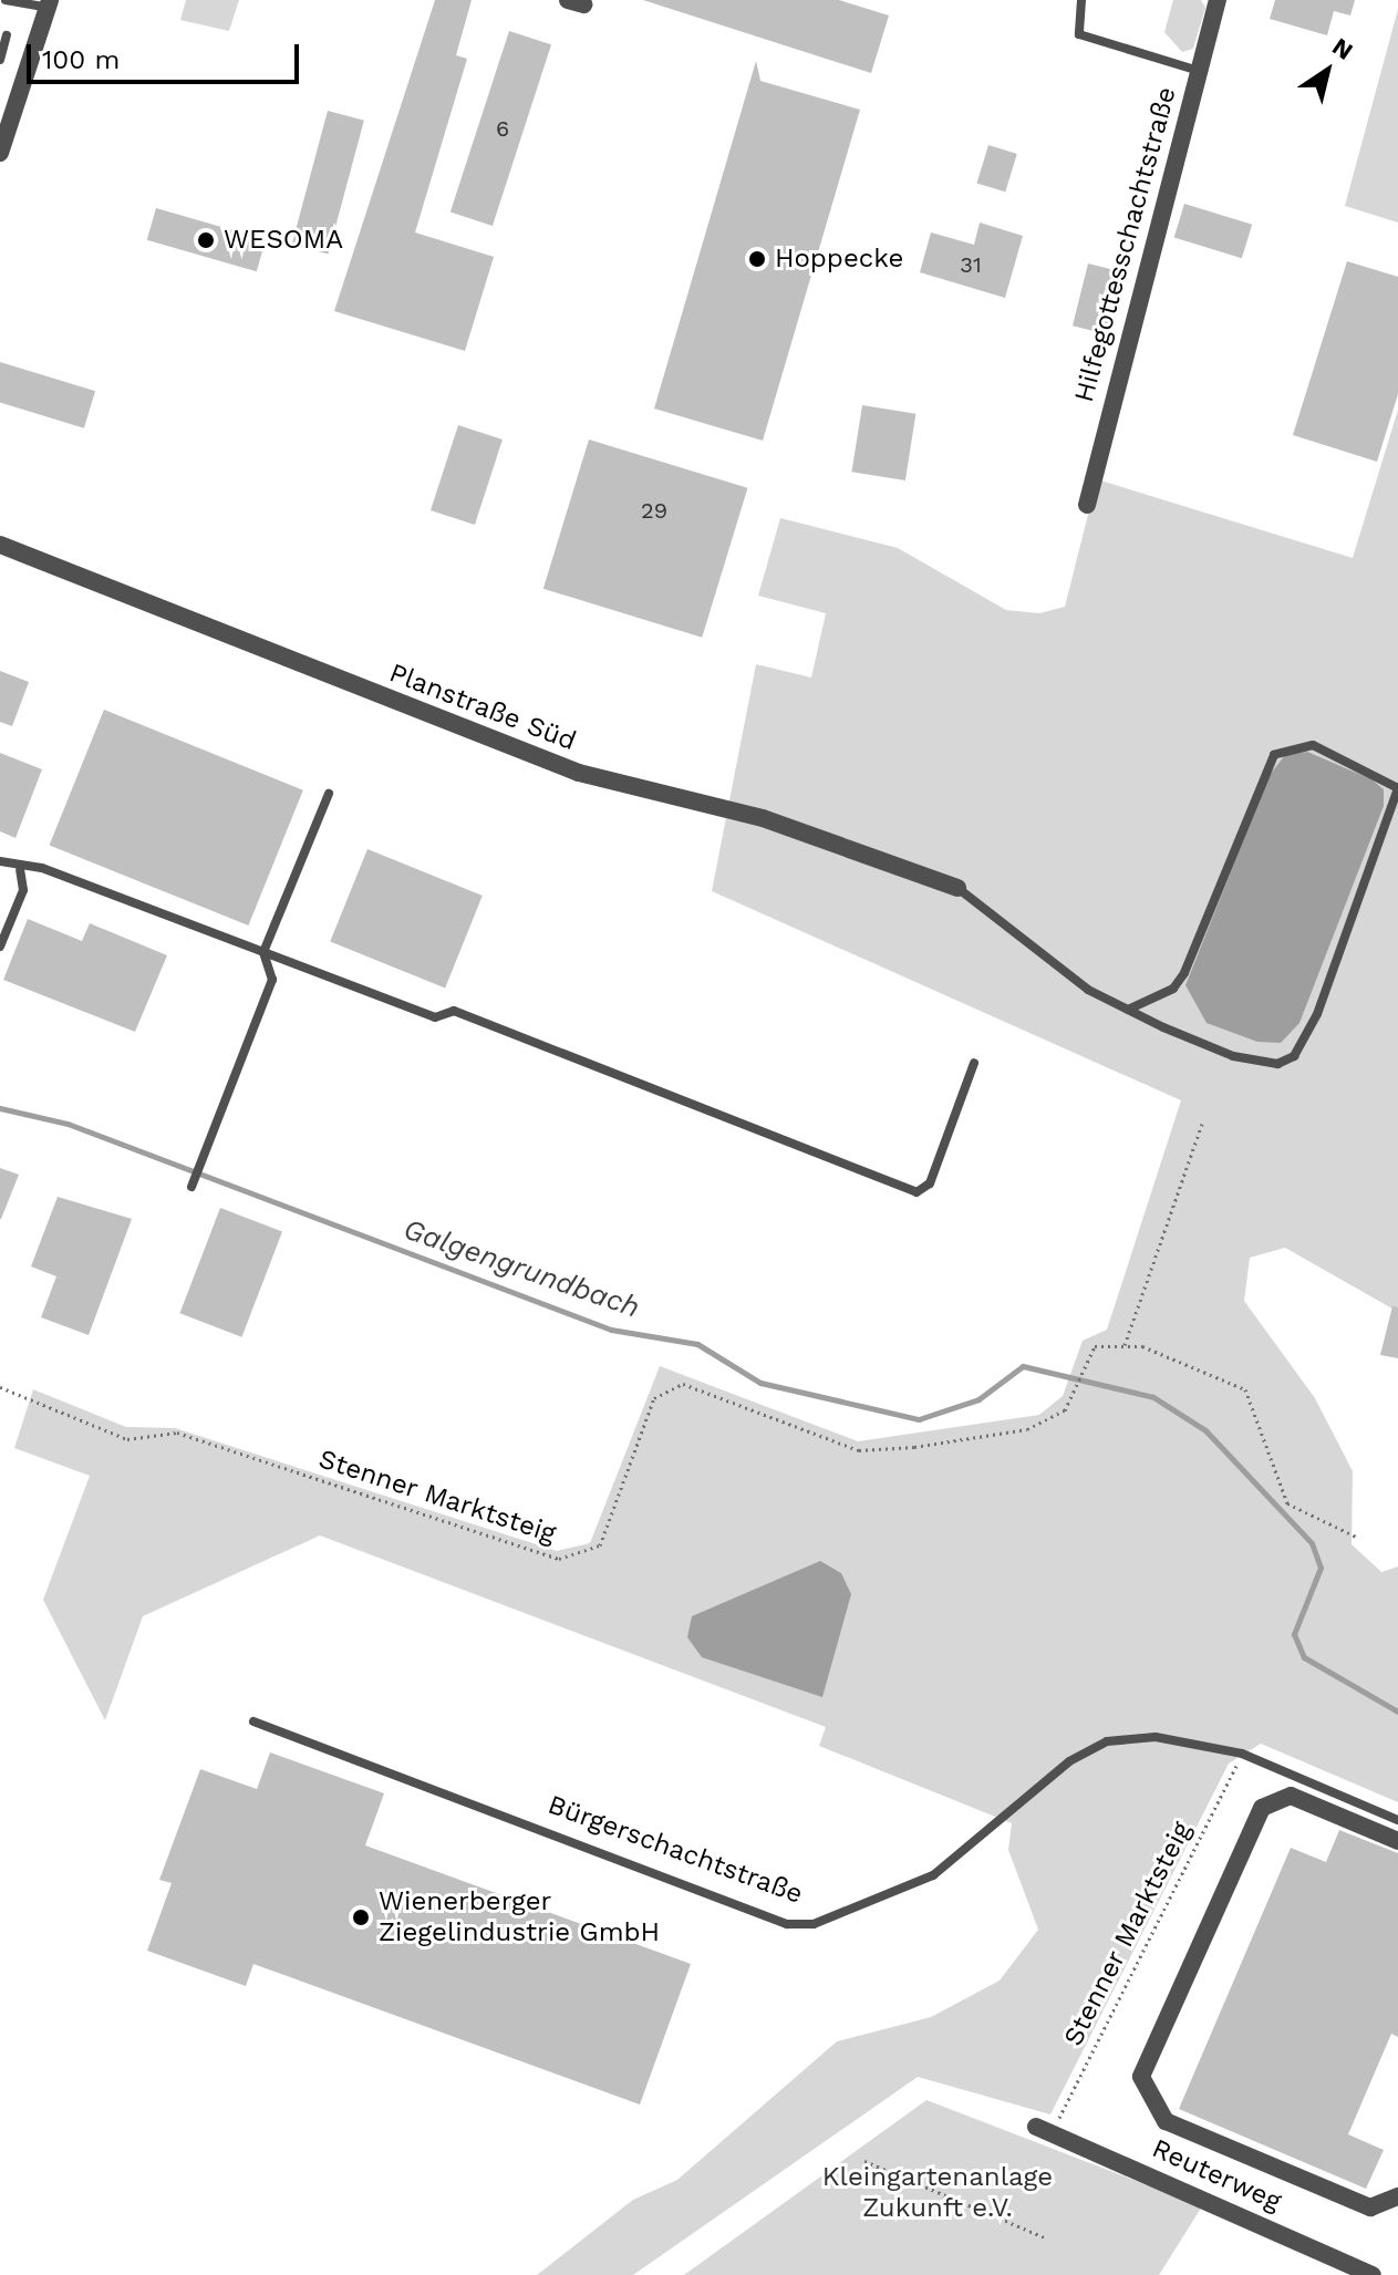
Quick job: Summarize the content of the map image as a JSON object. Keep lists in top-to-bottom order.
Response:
{
  "streets": {
    "street": ["Hilfegottesschachtstraße", "Planstraße Süd", "Reuterweg"],
    "lane": ["Bürgerschachtstraße"],
    "path": ["Stenner Marktsteig"]
  },
  "crossings": [
    ["Stenner Marktsteig", "Bürgerschachtstraße"],
    ["Stenner Marktsteig", "Reuterweg"]
  ],
  "water": ["Galgengrundbach"],
  "parks": ["Kleingartenanlage Zukunft e.V."],
  "places": ["WESOMA", "Hoppecke", "Wienerberger Ziegelindustrie GmbH"],
  "house_numbers": ["6", "31", "29"],
  "scale_bar": "100 m",
  "north": "top right"
}
